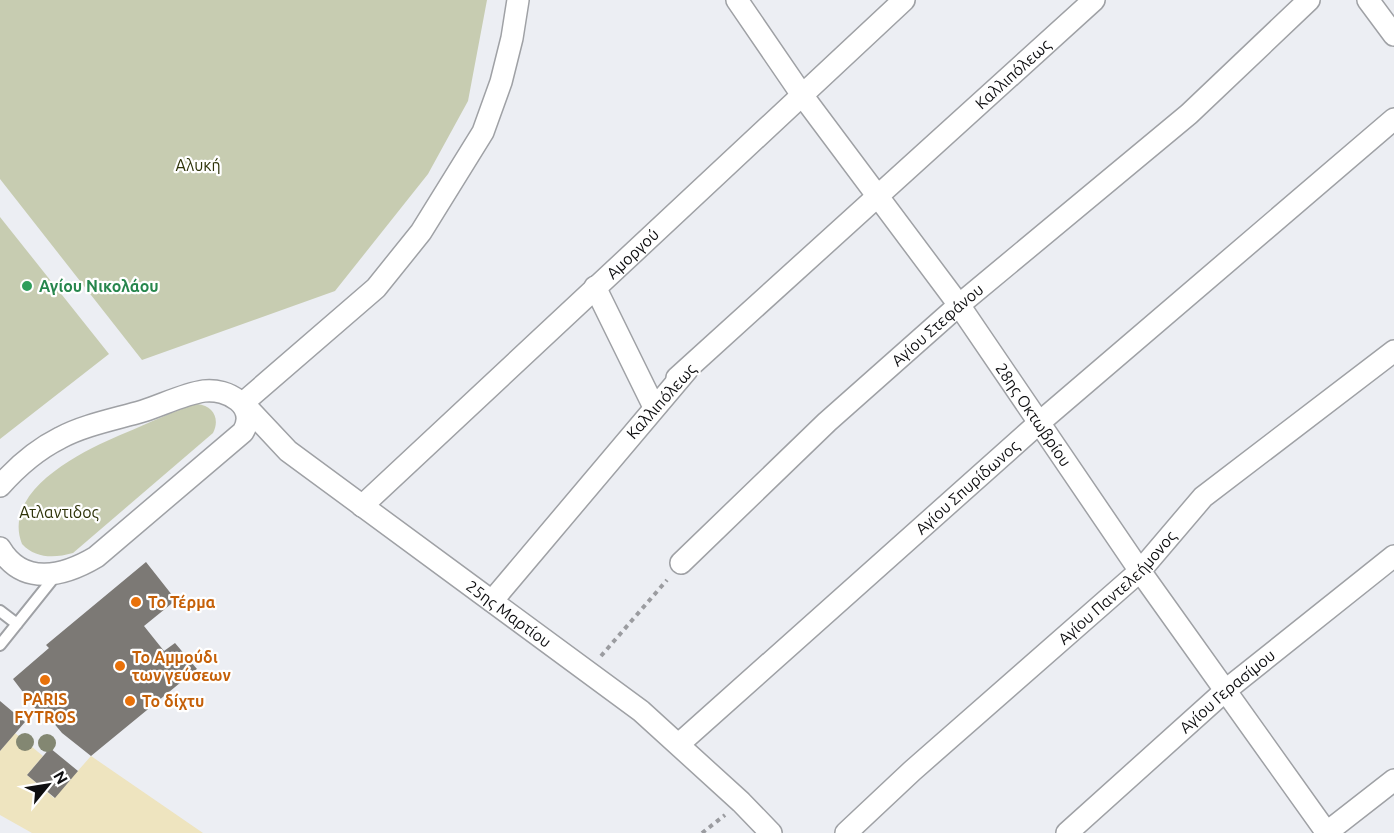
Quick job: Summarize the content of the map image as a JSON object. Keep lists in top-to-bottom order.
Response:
{
  "streets": {
    "street": [
      "Καλλιπόλεως",
      "Αμοργού",
      "Αγίου Στεφάνου",
      "28ης Οκτωβρίου",
      "Αγίου Σπυρίδωνος",
      "Αγίου Παντελεήμονος",
      "25ης Μαρτίου",
      "Αγίου Γερασίμου"
    ]
  },
  "crossings": [
    ["Καλλιπόλεως", "28ης Οκτωβρίου"],
    ["Καλλιπόλεως", "25ης Μαρτίου"],
    ["Αμοργού", "28ης Οκτωβρίου"],
    ["Αμοργού", "25ης Μαρτίου"],
    ["Αγίου Στεφάνου", "28ης Οκτωβρίου"],
    ["28ης Οκτωβρίου", "Αγίου Σπυρίδωνος"],
    ["28ης Οκτωβρίου", "Αγίου Παντελεήμονος"],
    ["28ης Οκτωβρίου", "Αγίου Γερασίμου"],
    ["Αγίου Σπυρίδωνος", "25ης Μαρτίου"]
  ],
  "parks": ["Αλυκή", "Ατλαντιδος"],
  "places": [
    "Αγίου Νικολάου",
    "Το Τέρμα",
    "Το Αμμούδι των γεύσεων",
    "PARIS FYTROS",
    "Το δίχτυ"
  ],
  "north": "top right"
}
